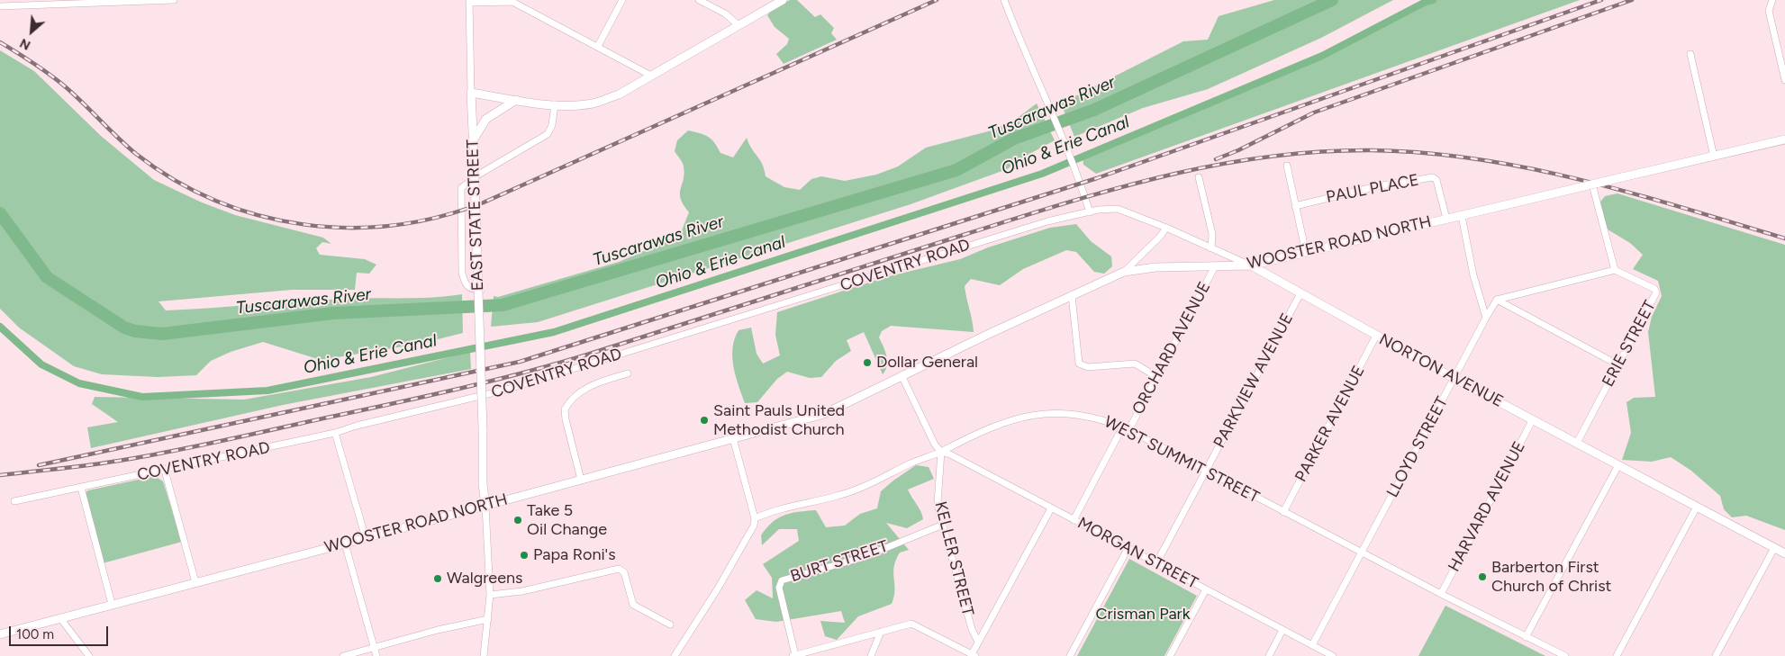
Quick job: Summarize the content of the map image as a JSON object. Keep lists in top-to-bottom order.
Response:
{
  "streets": {
    "main road": ["EAST STATE STREET", "WOOSTER ROAD NORTH", "NORTON AVENUE"],
    "street": [
      "PAUL PLACE",
      "COVENTRY ROAD",
      "ERIE STREET",
      "ORCHARD AVENUE",
      "PARKVIEW AVENUE",
      "PARKER AVENUE",
      "LLOYD STREET",
      "WEST SUMMIT STREET",
      "HARVARD AVENUE",
      "MORGAN STREET",
      "KELLER STREET",
      "BURT STREET"
    ]
  },
  "crossings": [
    ["PAUL PLACE", "WOOSTER ROAD NORTH"],
    ["EAST STATE STREET", "WOOSTER ROAD NORTH"],
    ["WOOSTER ROAD NORTH", "ORCHARD AVENUE"],
    ["WOOSTER ROAD NORTH", "NORTON AVENUE"],
    ["COVENTRY ROAD", "NORTON AVENUE"],
    ["ERIE STREET", "NORTON AVENUE"],
    ["ORCHARD AVENUE", "WEST SUMMIT STREET"],
    ["ORCHARD AVENUE", "MORGAN STREET"],
    ["NORTON AVENUE", "PARKVIEW AVENUE"],
    ["NORTON AVENUE", "PARKER AVENUE"],
    ["NORTON AVENUE", "LLOYD STREET"],
    ["NORTON AVENUE", "HARVARD AVENUE"],
    ["PARKVIEW AVENUE", "WEST SUMMIT STREET"],
    ["PARKVIEW AVENUE", "MORGAN STREET"],
    ["PARKER AVENUE", "WEST SUMMIT STREET"],
    ["LLOYD STREET", "WEST SUMMIT STREET"],
    ["LLOYD STREET", "MORGAN STREET"],
    ["WEST SUMMIT STREET", "HARVARD AVENUE"],
    ["WEST SUMMIT STREET", "MORGAN STREET"],
    ["WEST SUMMIT STREET", "KELLER STREET"],
    ["MORGAN STREET", "KELLER STREET"],
    ["KELLER STREET", "BURT STREET"]
  ],
  "water": ["Tuscarawas River", "Ohio & Erie Canal"],
  "parks": ["Crisman Park"],
  "places": [
    "Dollar General",
    "Saint Pauls United Methodist Church",
    "Take 5 Oil Change",
    "Papa Roni's",
    "Barberton First Church of Christ",
    "Walgreens"
  ],
  "scale_bar": "100 m",
  "north": "bottom left"
}
